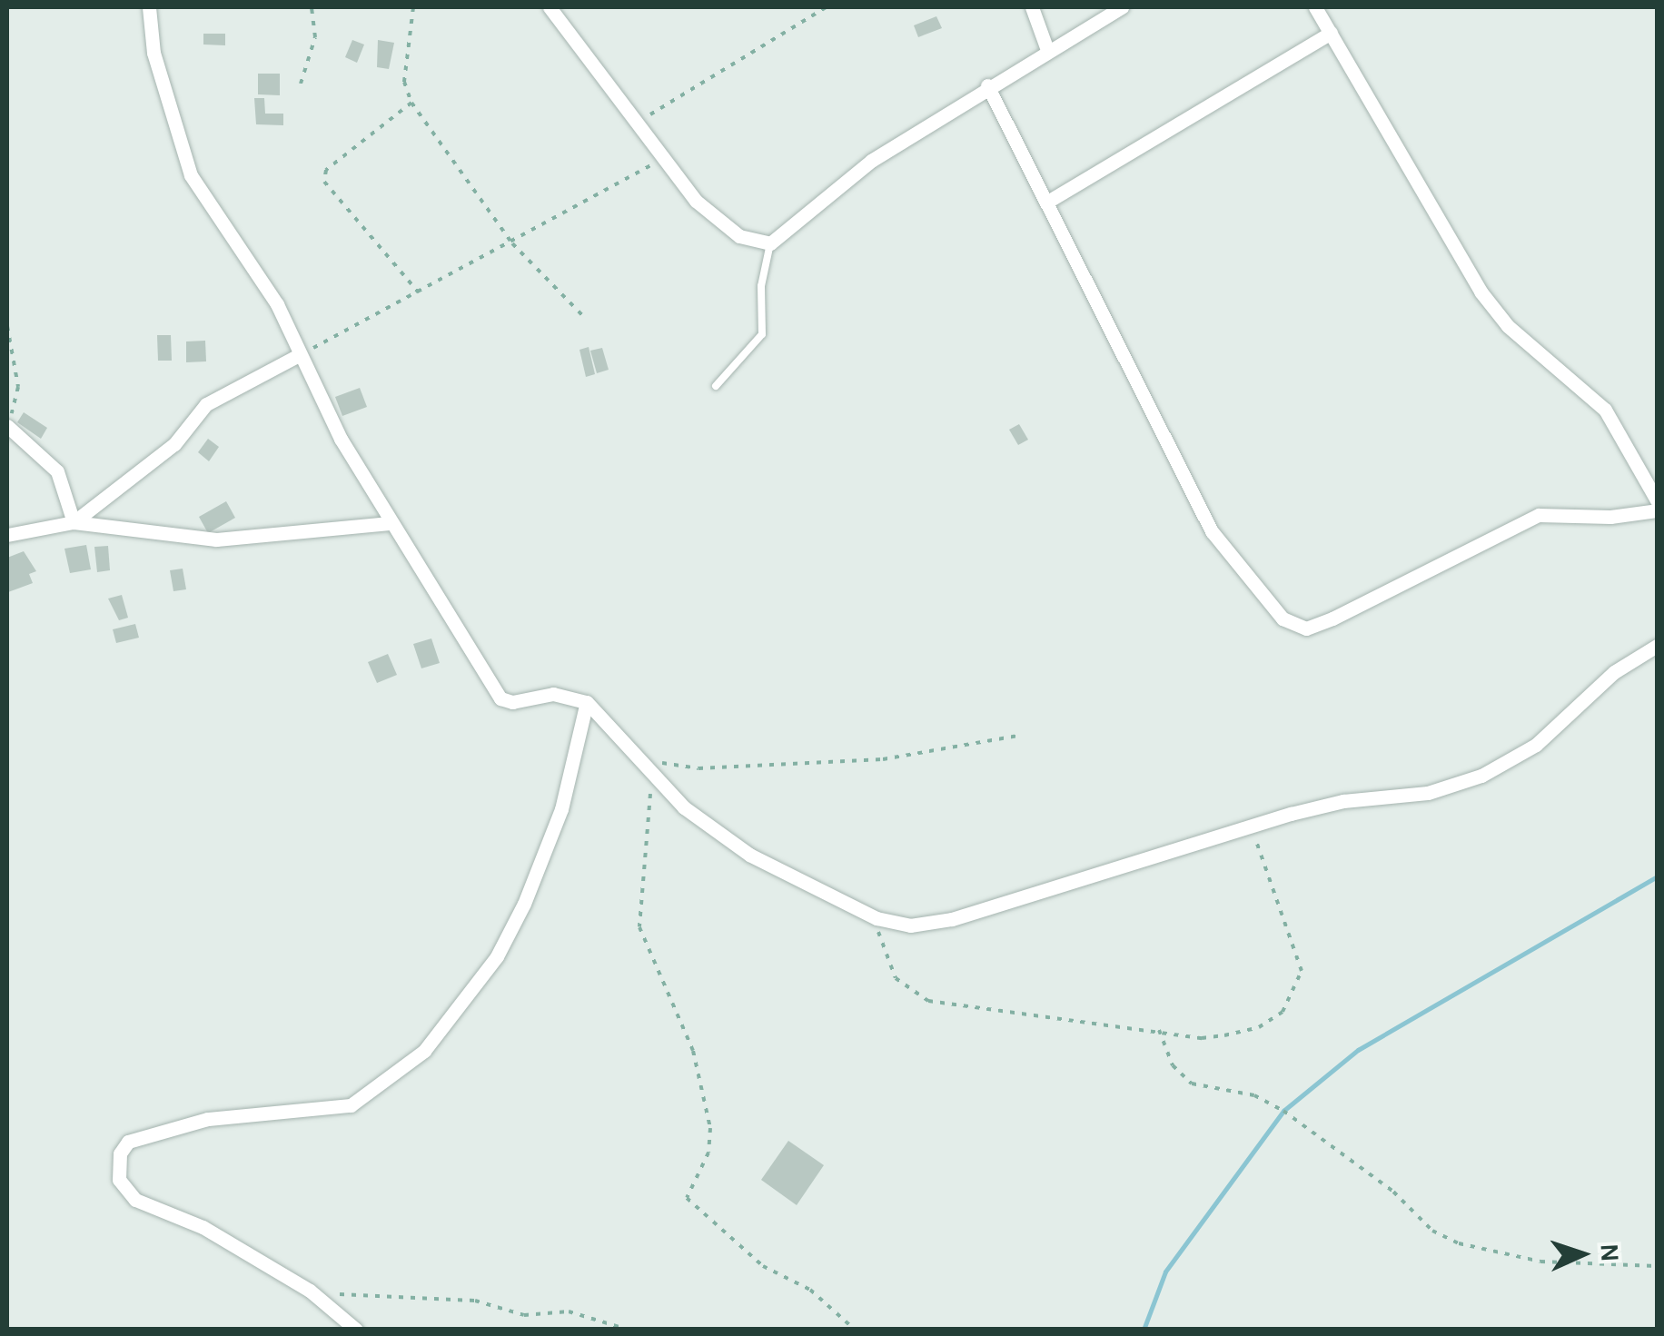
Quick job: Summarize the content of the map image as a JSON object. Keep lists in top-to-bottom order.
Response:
{
  "north": "right"
}
